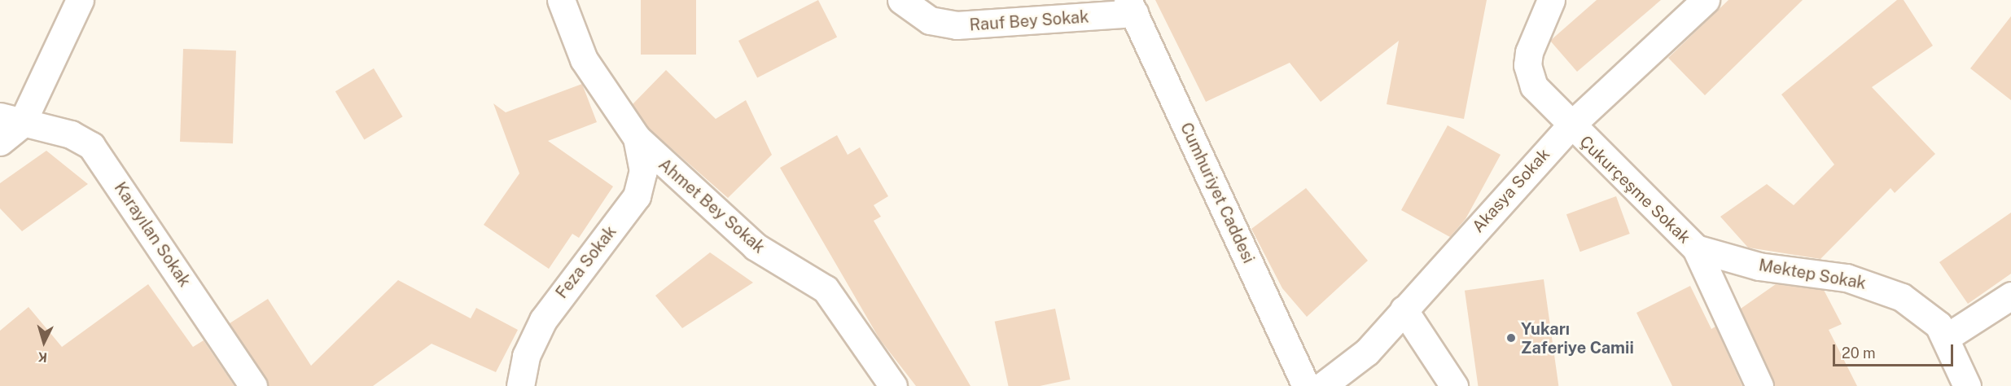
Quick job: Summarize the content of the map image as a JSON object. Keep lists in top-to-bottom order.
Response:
{
  "streets": {
    "street": [
      "Rauf Bey Sokak",
      "Çukurçeşme Sokak",
      "Akasya Sokak",
      "Cumhuriyet Caddesi",
      "Ahmet Bey Sokak",
      "Karayılan Sokak",
      "Feza Sokak",
      "Mektep Sokak"
    ]
  },
  "crossings": [
    ["Rauf Bey Sokak", "Cumhuriyet Caddesi"],
    ["Çukurçeşme Sokak", "Akasya Sokak"],
    ["Çukurçeşme Sokak", "Mektep Sokak"],
    ["Ahmet Bey Sokak", "Feza Sokak"]
  ],
  "places": ["Yukarı Zaferiye Camii"],
  "scale_bar": "20 m",
  "north": "bottom"
}
